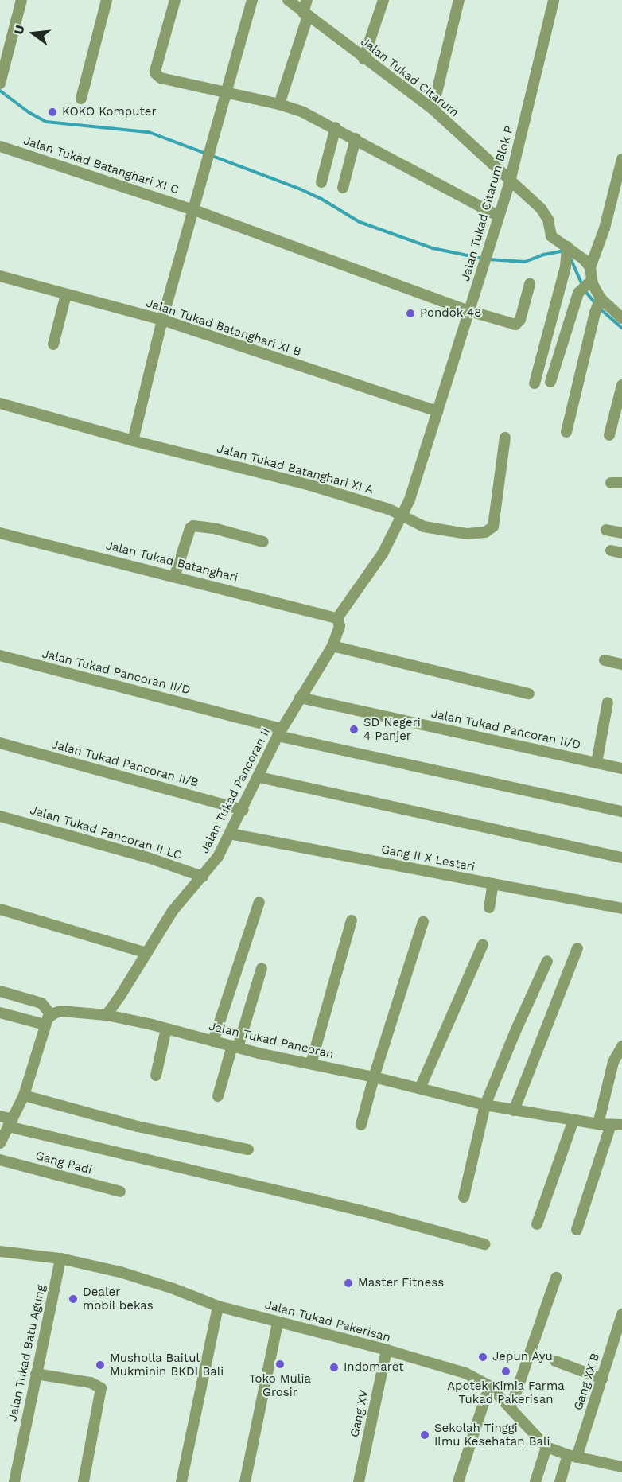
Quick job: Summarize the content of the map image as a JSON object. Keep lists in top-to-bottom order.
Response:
{
  "streets": {
    "street": [
      "Jalan Tukad Citarum",
      "Jalan Tukad Batanghari XI C",
      "Jalan Tukad Citarum Blok P",
      "Jalan Tukad Batanghari XI B",
      "Jalan Tukad Batanghari XI A",
      "Jalan Tukad Batanghari",
      "Jalan Tukad Pancoran II/D",
      "Jalan Tukad Pancoran II/B",
      "Jalan Tukad Pancoran II",
      "Jalan Tukad Pancoran II LC",
      "Gang II X Lestari",
      "Jalan Tukad Pancoran",
      "Gang Padi",
      "Jalan Tukad Pakerisan",
      "Jalan Tukad Batu Agung",
      "Gang XX B",
      "Gang XV"
    ]
  },
  "crossings": [
    ["Jalan Tukad Citarum", "Jalan Tukad Citarum Blok P"],
    ["Jalan Tukad Batanghari XI C", "Jalan Tukad Citarum Blok P"],
    ["Jalan Tukad Citarum Blok P", "Jalan Tukad Batanghari XI B"],
    ["Jalan Tukad Citarum Blok P", "Jalan Tukad Batanghari XI A"],
    ["Jalan Tukad Citarum Blok P", "Jalan Tukad Batanghari"],
    ["Jalan Tukad Citarum Blok P", "Jalan Tukad Pancoran II"],
    ["Jalan Tukad Batanghari", "Jalan Tukad Pancoran II"],
    ["Jalan Tukad Pancoran II/D", "Jalan Tukad Pancoran II"],
    ["Jalan Tukad Pancoran II/B", "Jalan Tukad Pancoran II"],
    ["Jalan Tukad Pancoran II", "Jalan Tukad Pancoran II LC"],
    ["Jalan Tukad Pancoran II", "Gang II X Lestari"],
    ["Jalan Tukad Pancoran II", "Jalan Tukad Pancoran"],
    ["Jalan Tukad Pakerisan", "Jalan Tukad Batu Agung"],
    ["Jalan Tukad Pakerisan", "Gang XX B"],
    ["Jalan Tukad Pakerisan", "Gang XV"]
  ],
  "places": [
    "KOKO Komputer",
    "Pondok 48",
    "SD Negeri 4 Panjer",
    "Master Fitness",
    "Dealer mobil bekas",
    "Jepun Ayu",
    "Toko Mulia Grosir",
    "Musholla Baitul Mukminin BKDI Bali",
    "Indomaret",
    "Apotek Kimia Farma Tukad Pakerisan",
    "Sekolah Tinggi Ilmu Kesehatan Bali"
  ],
  "north": "left"
}
